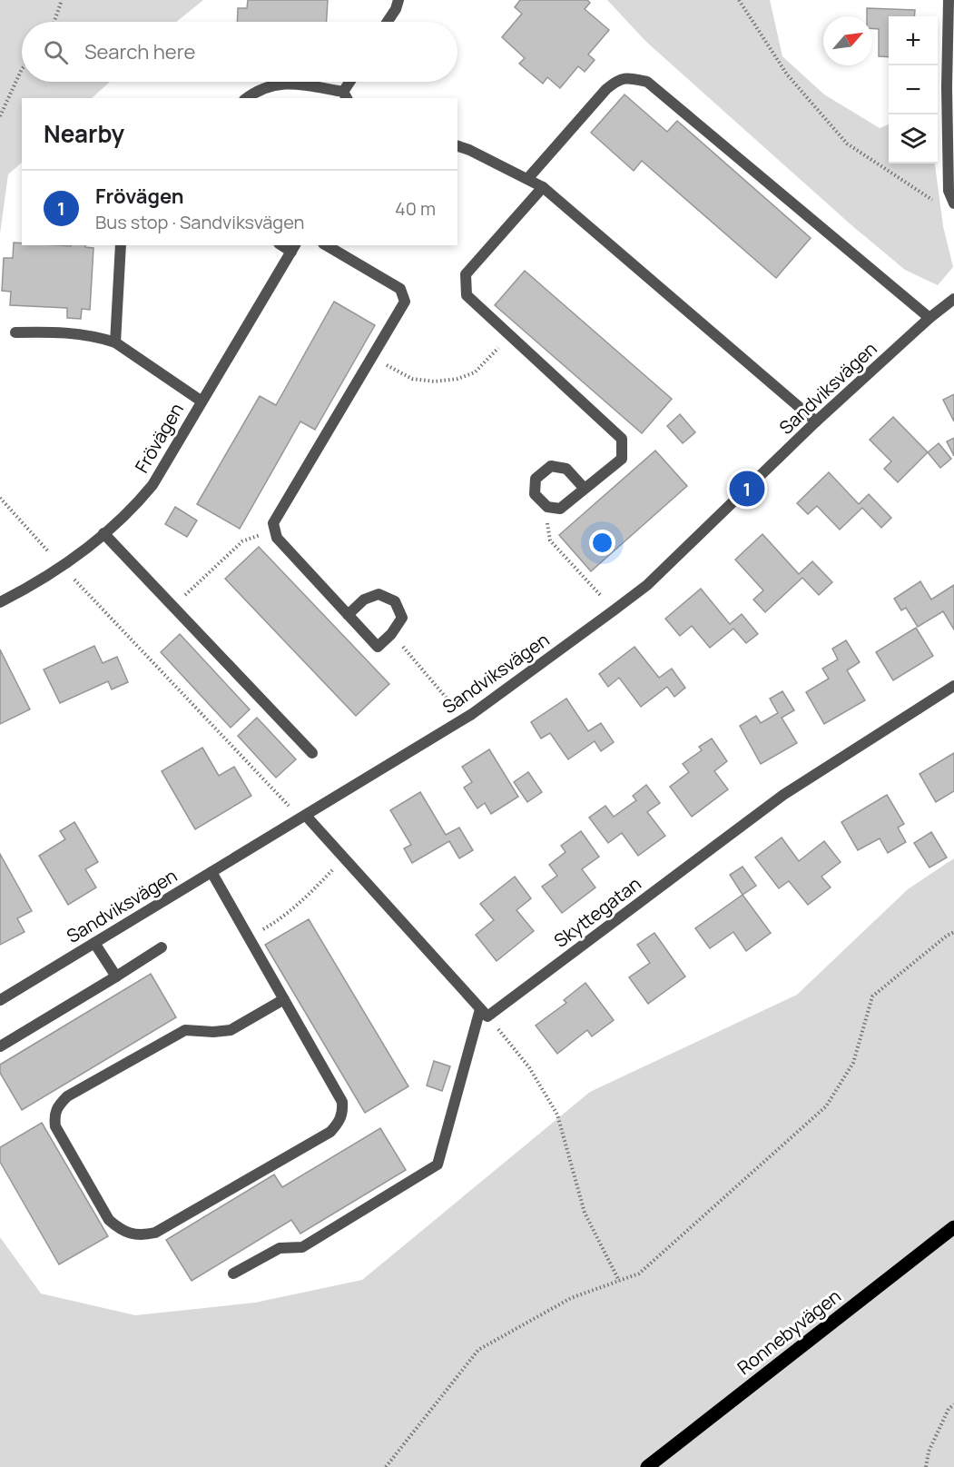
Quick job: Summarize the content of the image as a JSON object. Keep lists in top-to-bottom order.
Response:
{
  "streets": {
    "main road": ["Ronnebyvägen"],
    "street": ["Sandviksvägen", "Frövägen", "Skyttegatan"]
  },
  "north": "top right",
  "page": {
    "map_buttons": ["+", "−"],
    "search": "Search here",
    "heading": "Nearby",
    "list": [
      {
        "mark": "1",
        "name": "Frövägen",
        "note": "Bus stop · Sandviksvägen",
        "value": "40 m"
      }
    ],
    "pins": "1"
  }
}
